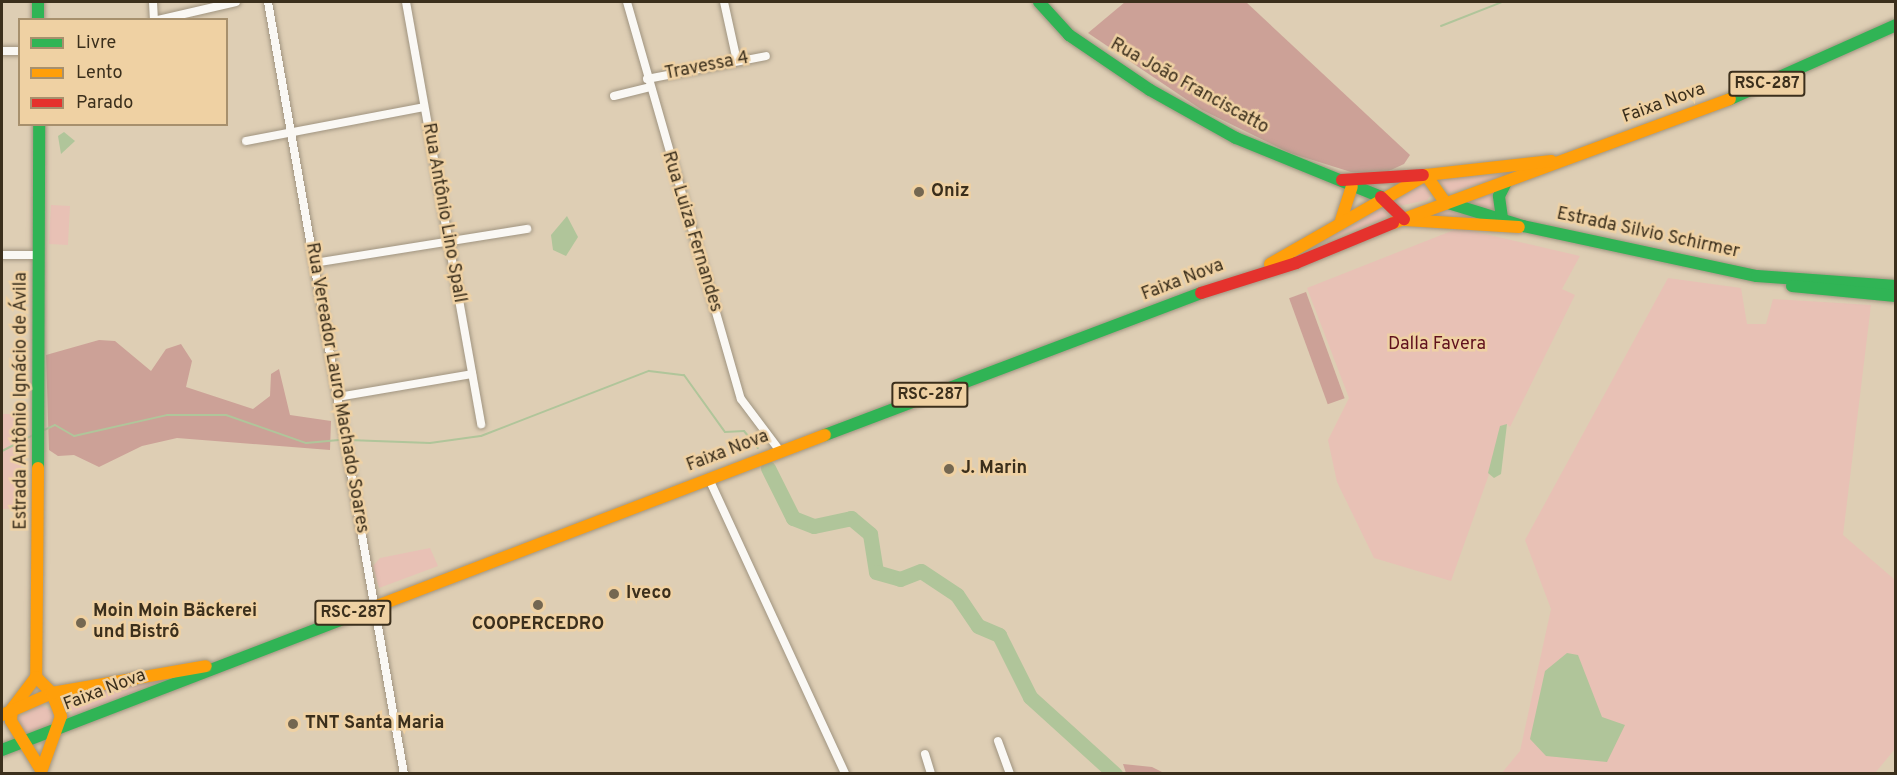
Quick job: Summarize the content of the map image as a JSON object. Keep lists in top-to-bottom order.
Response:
{
  "streets": {
    "main road": [
      "RSC-287",
      "Rua João Franciscatto",
      "Faixa Nova",
      "Estrada Silvio Schirmer",
      "Estrada Antônio Ignácio de Ávila"
    ],
    "street": [
      "Travessa 4",
      "Rua Antônio Lino Spall",
      "Rua Luiza Fernandes",
      "Rua Vereador Lauro Machado Soares"
    ]
  },
  "crossings": [
    ["Travessa 4", "Rua Luiza Fernandes"],
    ["Rua João Franciscatto", "Faixa Nova"],
    ["Faixa Nova", "Rua Luiza Fernandes"],
    ["Faixa Nova", "Estrada Silvio Schirmer"],
    ["Faixa Nova", "Rua Vereador Lauro Machado Soares"]
  ],
  "parks": ["Dalla Favera"],
  "places": [
    "Oniz",
    "J. Marin",
    "Iveco",
    "COOPERCEDRO",
    "Moin Moin Bäckerei und Bistrô",
    "TNT Santa Maria"
  ],
  "legend": ["Livre", "Lento", "Parado"]
}
